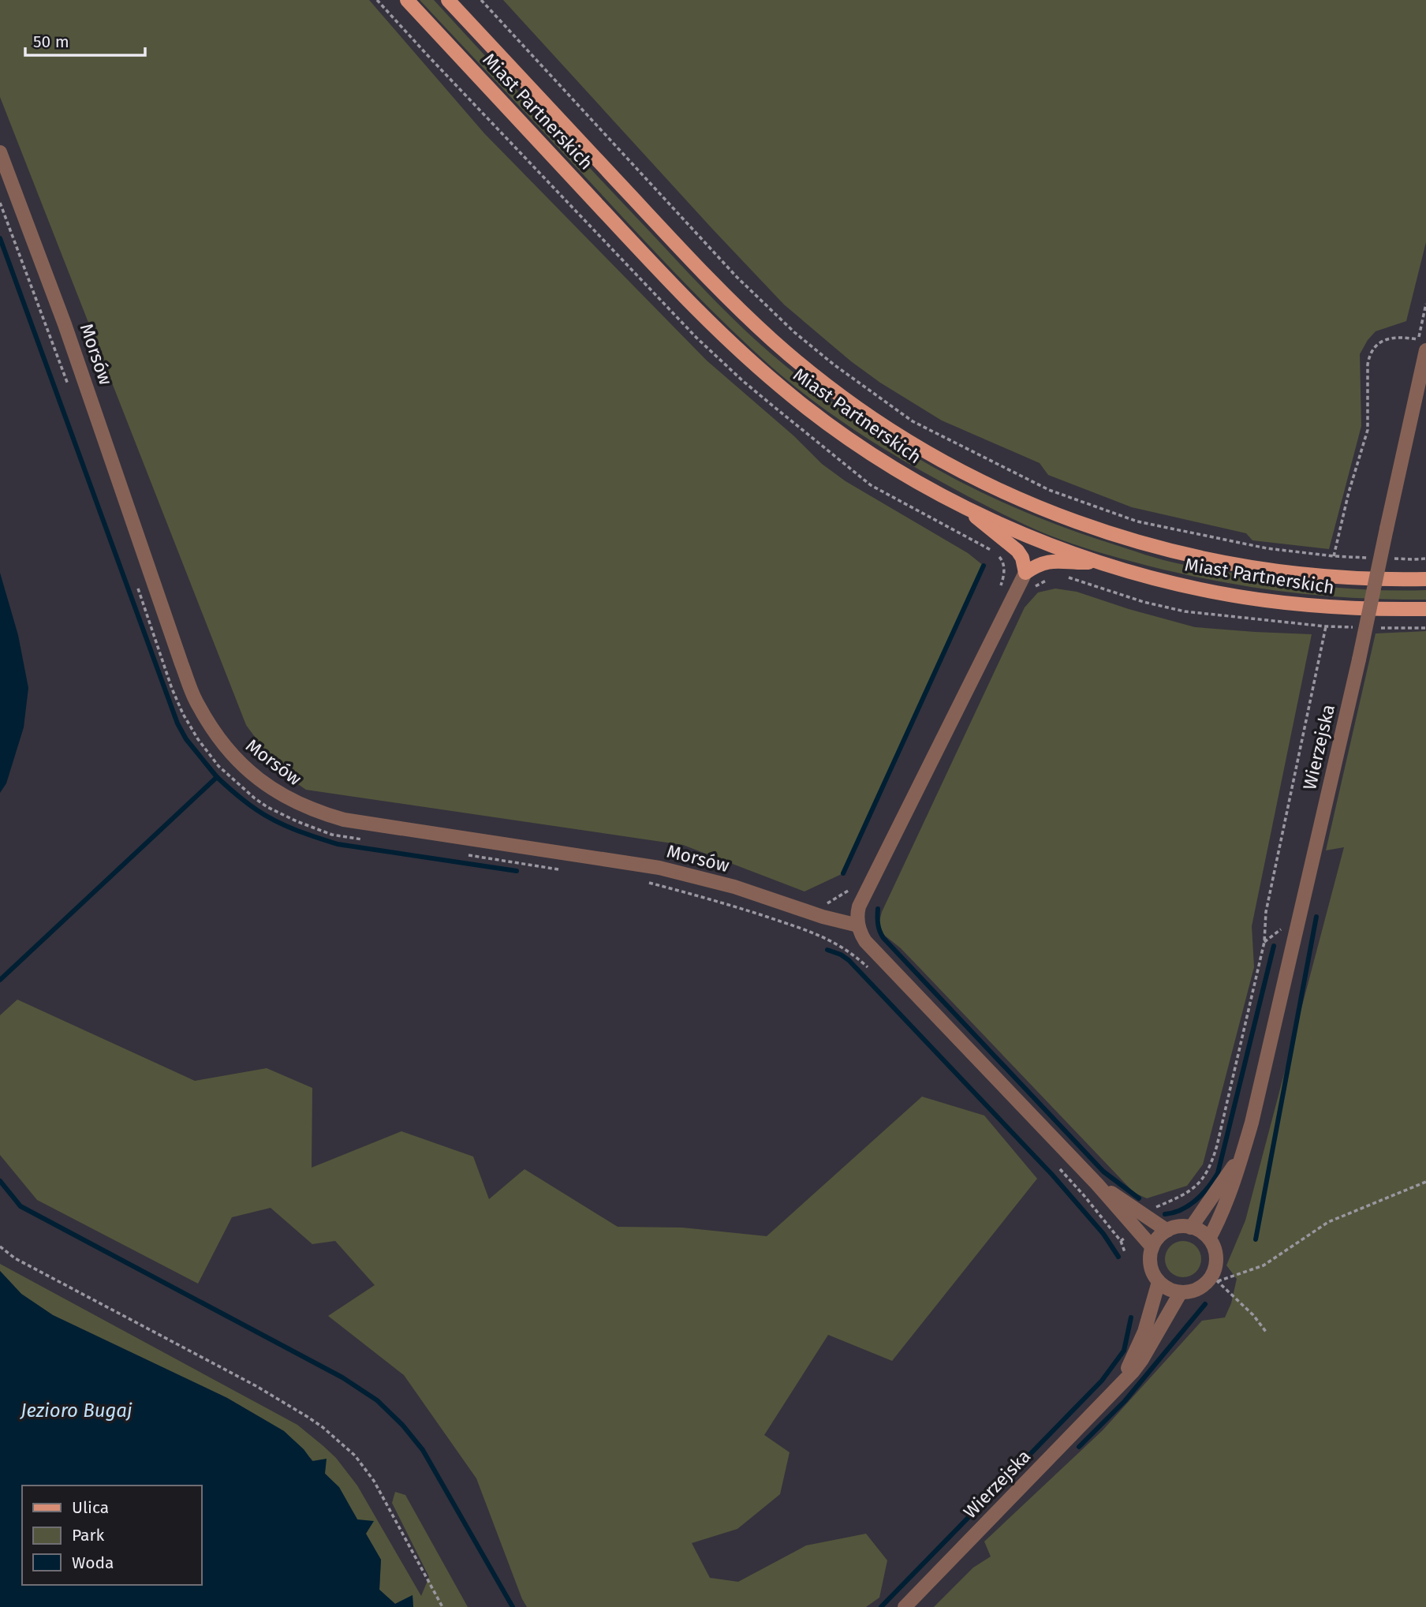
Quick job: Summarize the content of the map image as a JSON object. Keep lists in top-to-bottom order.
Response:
{
  "streets": {
    "main road": ["Miast Partnerskich"],
    "street": ["Morsów", "Wierzejska"]
  },
  "crossings": [
    ["Miast Partnerskich", "Wierzejska"]
  ],
  "water": ["Jezioro Bugaj"],
  "legend": ["Ulica", "Park", "Woda"],
  "scale_bar": "50 m"
}
